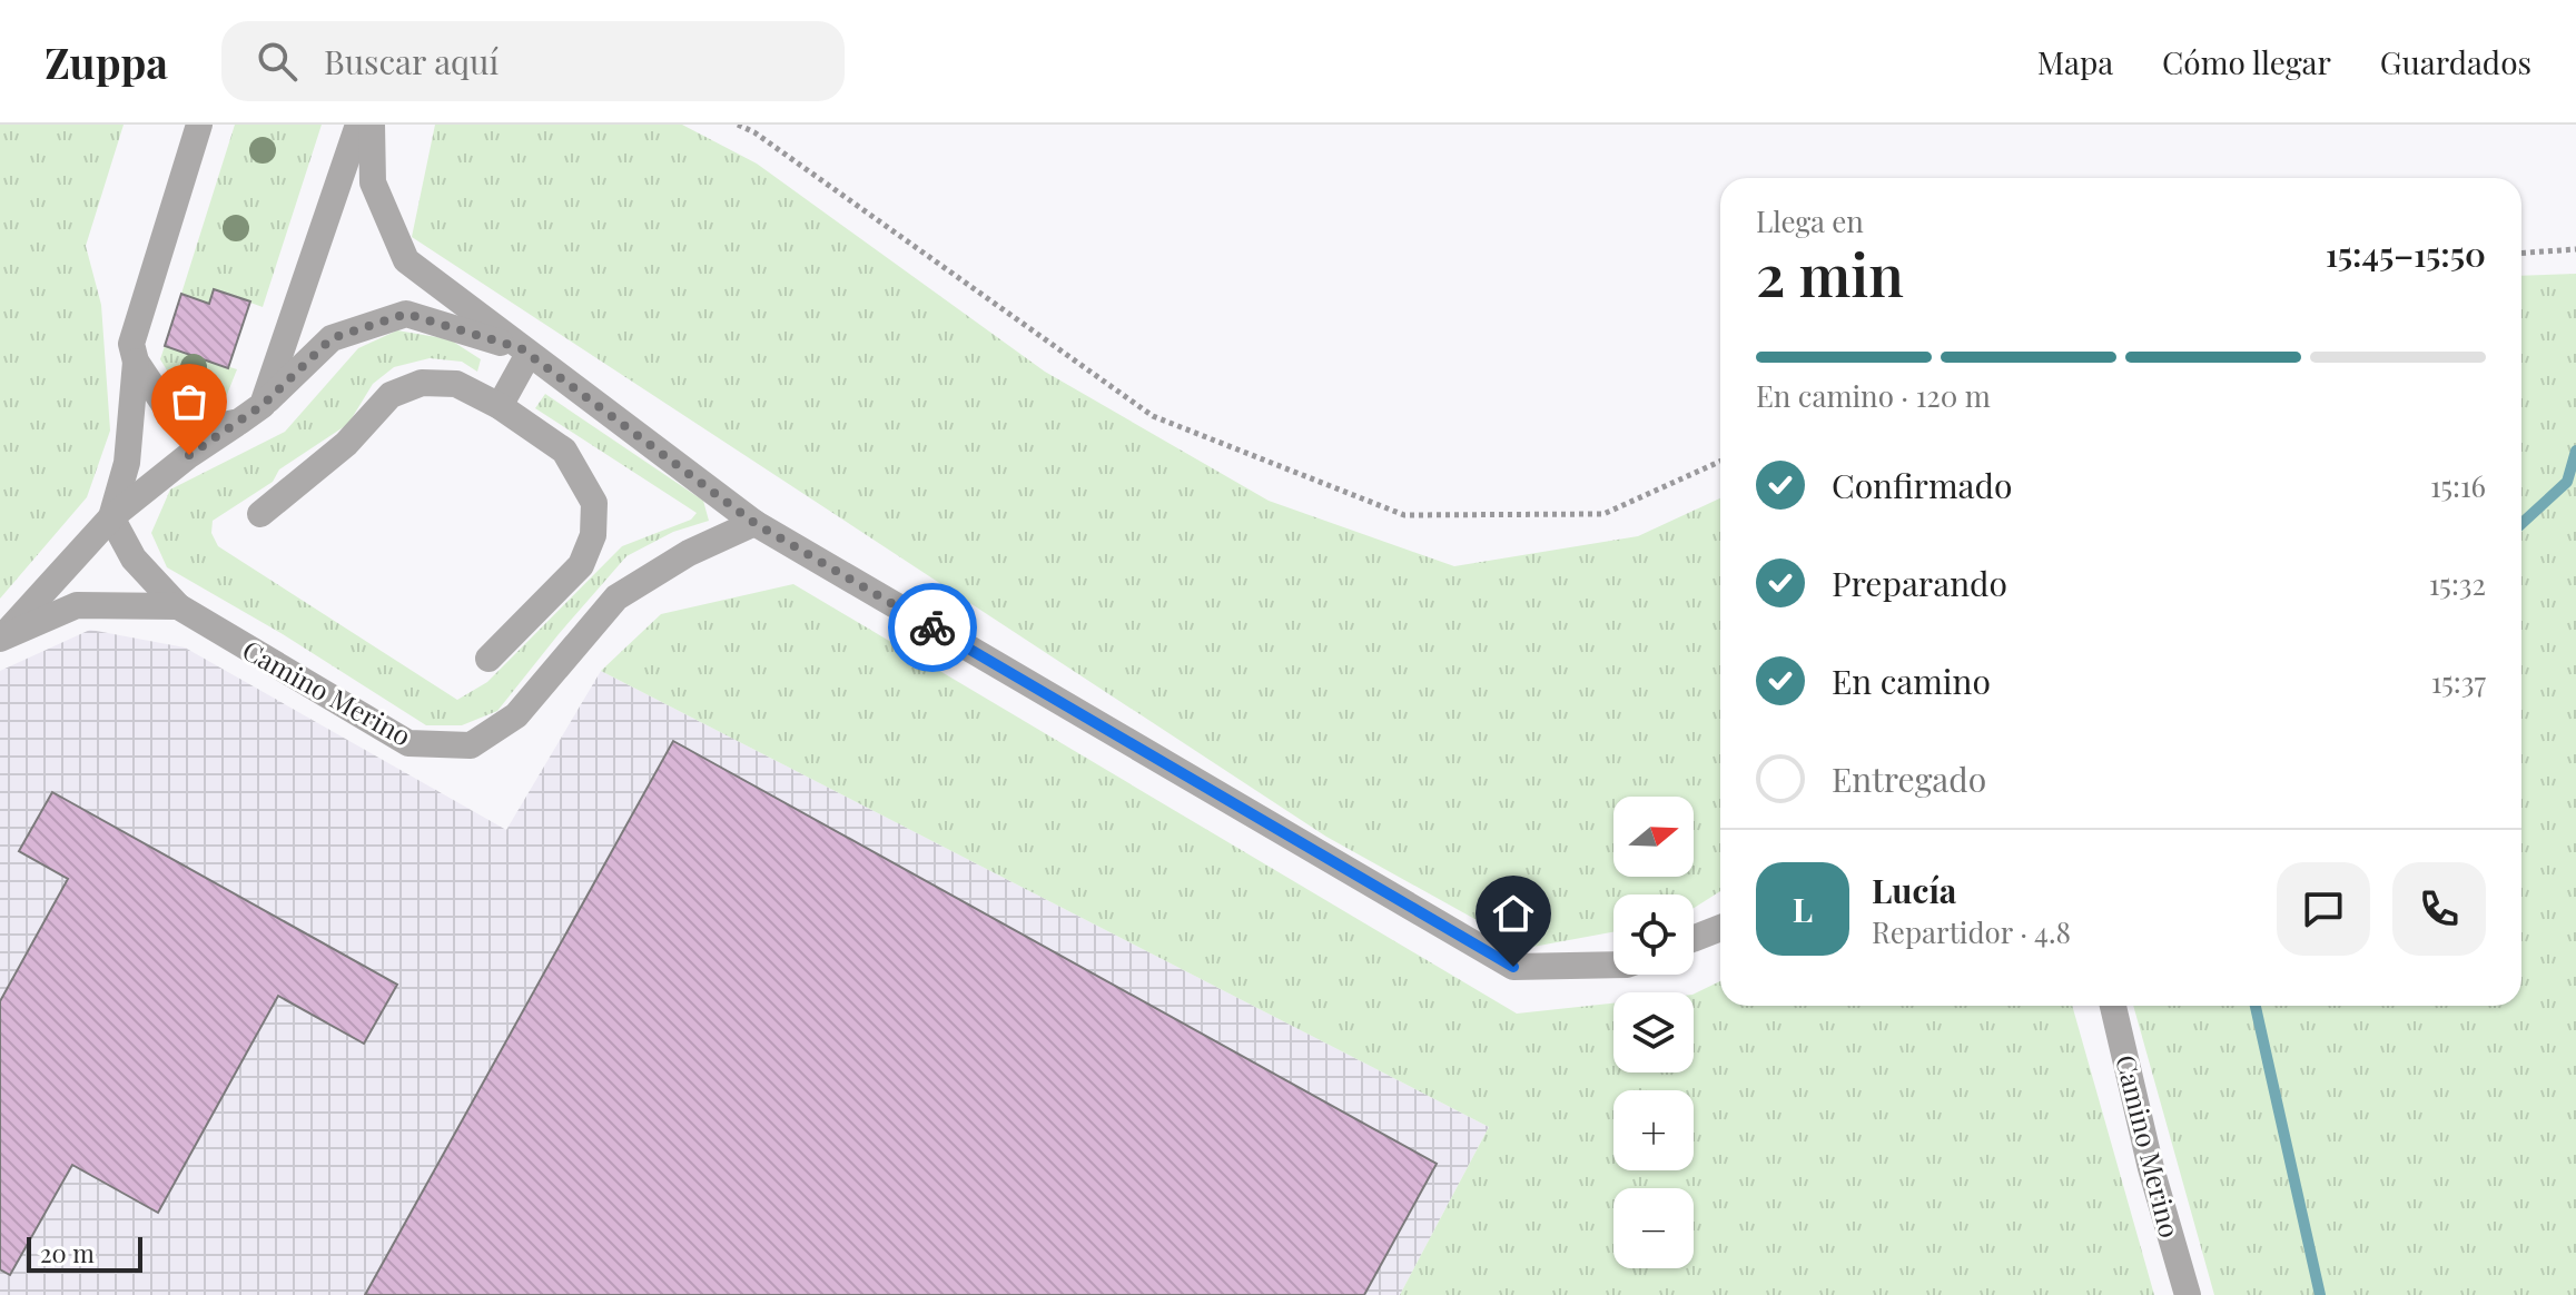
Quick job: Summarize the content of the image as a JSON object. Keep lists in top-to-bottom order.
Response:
{
  "streets": {
    "street": ["Camino Merino"]
  },
  "scale_bar": "20 m",
  "north": "right",
  "page": {
    "header": "Zuppa",
    "search": "Buscar aquí",
    "nav": ["Mapa", "Cómo llegar", "Guardados"],
    "heading": ["2 min", "Llega en", "15:45–15:50"],
    "panel": ["Lucía", "Repartidor · 4.8"],
    "bar": "En camino · 120 m",
    "list": [
      ["Confirmado", "15:16"],
      ["Preparando", "15:32"],
      ["En camino", "15:37"],
      "Entregado"
    ],
    "map_buttons": ["+", "−"],
    "round": "L",
    "scale": "20 m"
  }
}
